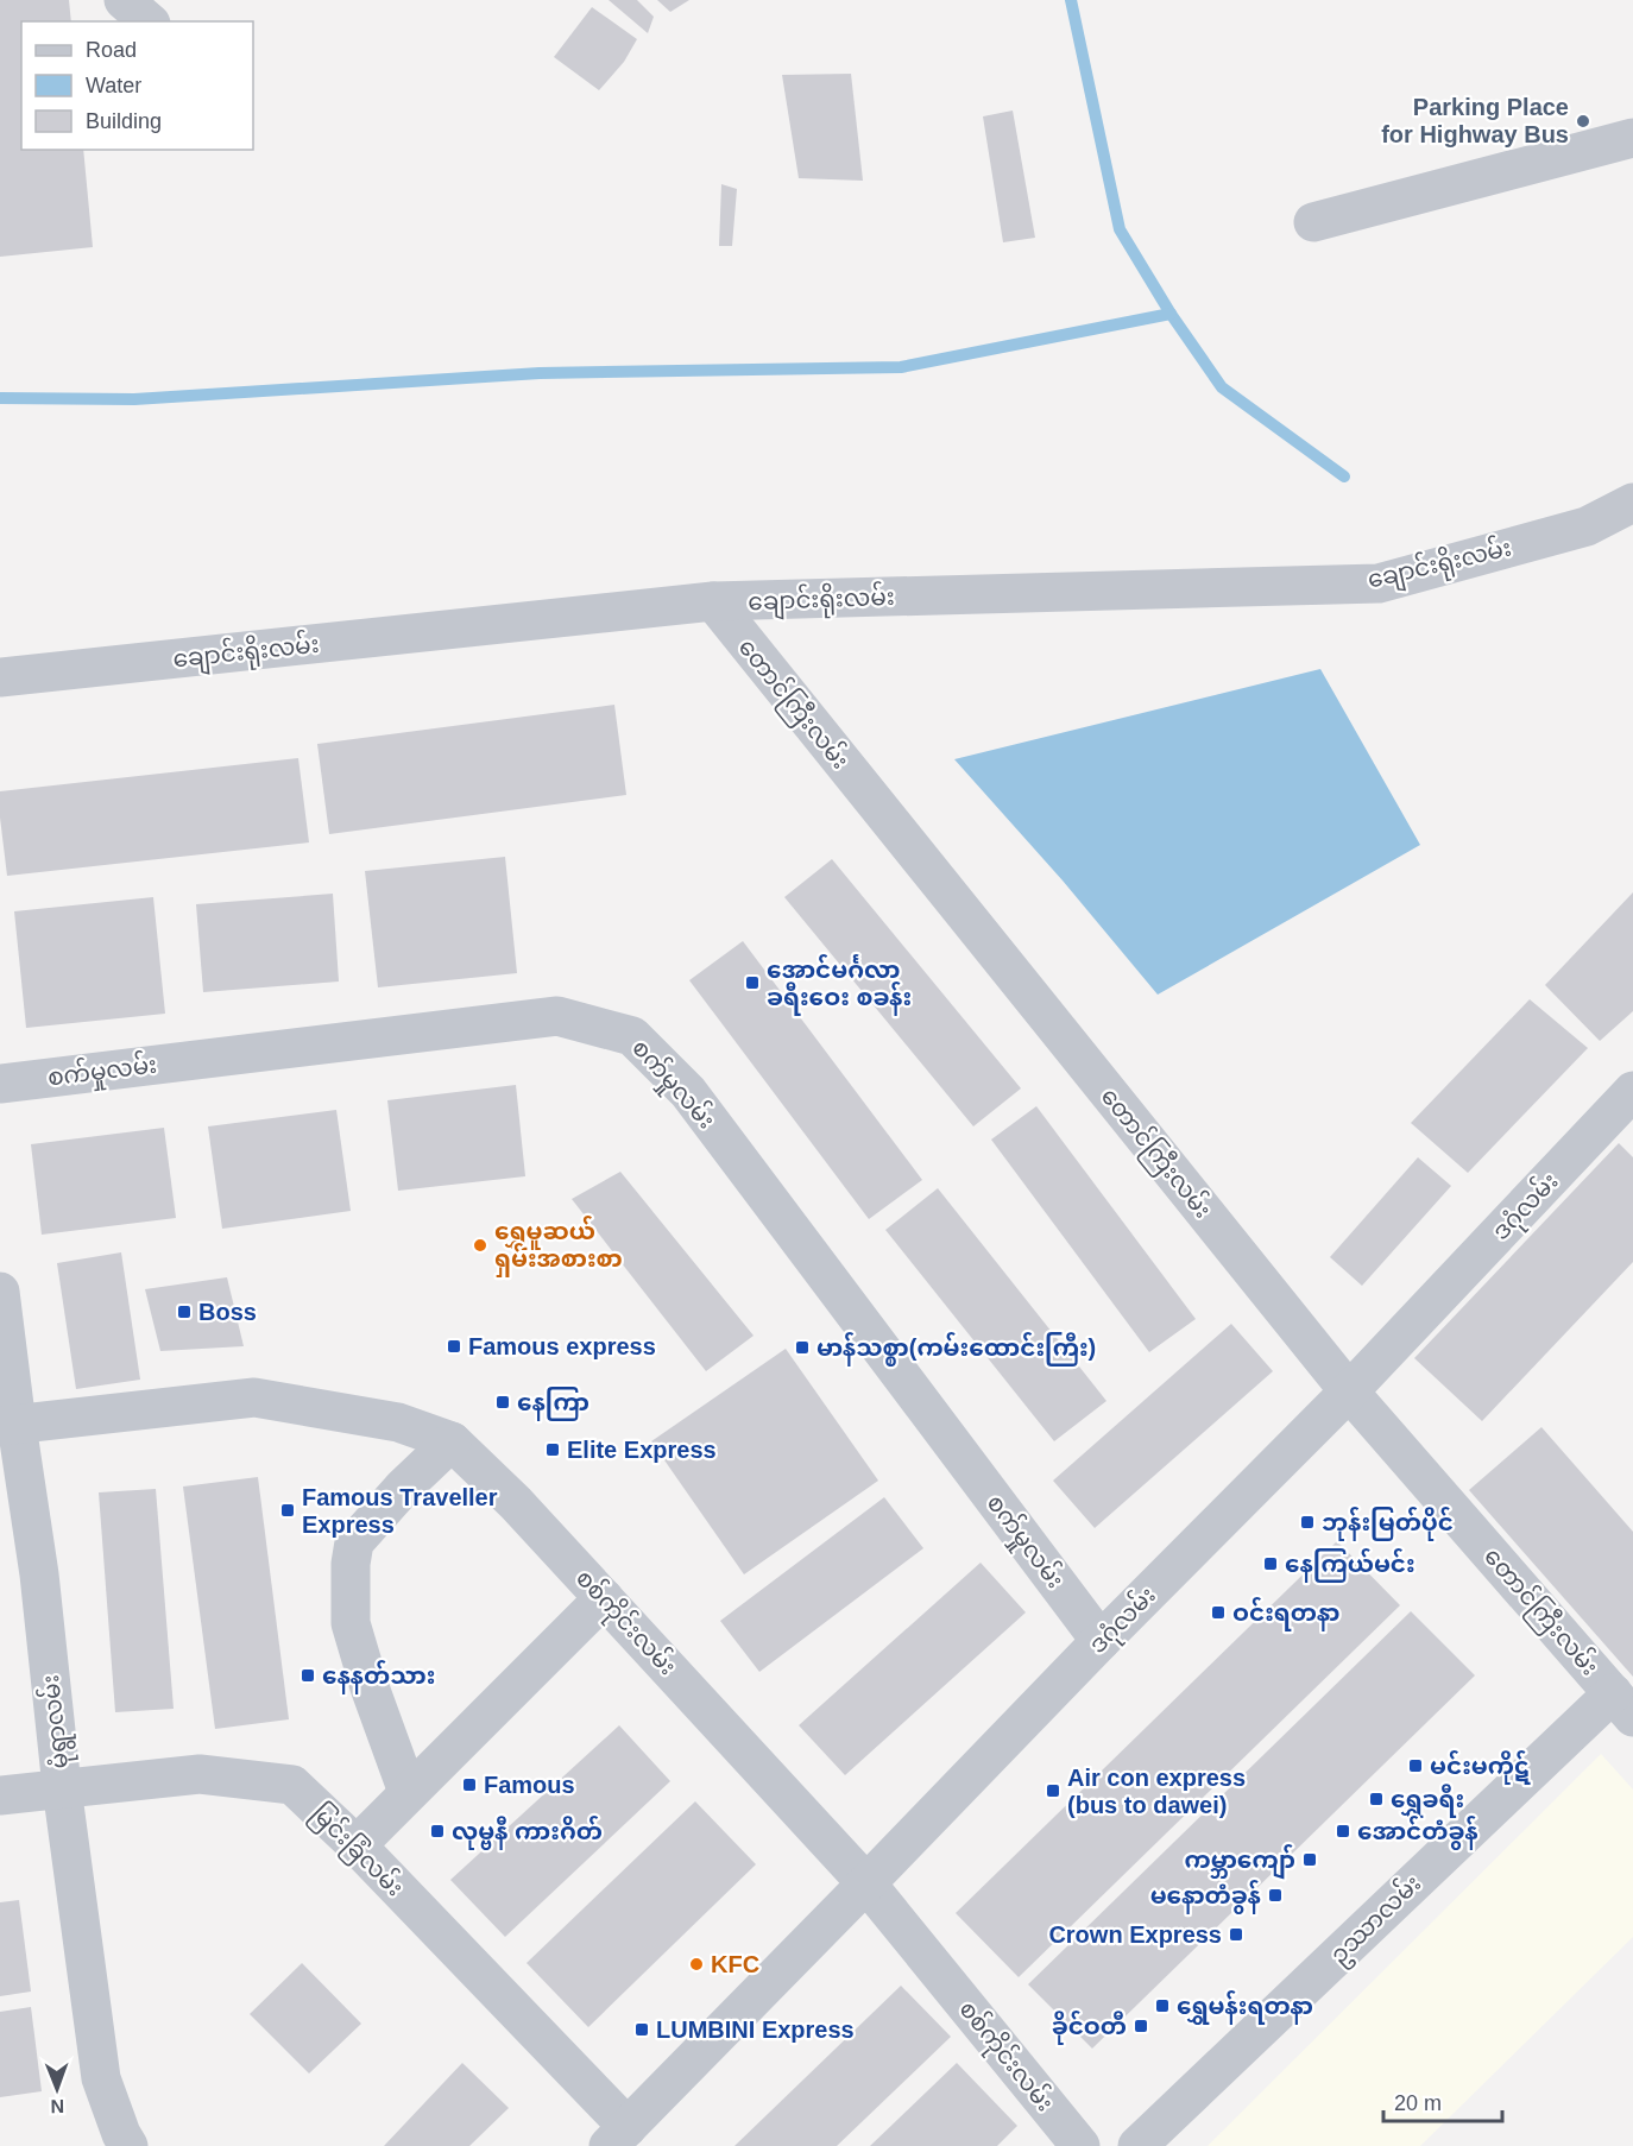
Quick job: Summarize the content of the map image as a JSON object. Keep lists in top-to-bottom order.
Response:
{
  "streets": {
    "street": [
      "ချောင်းရိုးလမ်း",
      "တောင်ကြီးလမ်း",
      "စက်မှုလမ်း",
      "ဒဂုံလမ်း",
      "စစ်ကိုင်းလမ်း",
      "မုံရွာလမ်း",
      "မြင်းခြံလမ်း",
      "ဥဿာလမ်း"
    ]
  },
  "crossings": [
    ["ချောင်းရိုးလမ်း", "တောင်ကြီးလမ်း"],
    ["တောင်ကြီးလမ်း", "ဒဂုံလမ်း"],
    ["တောင်ကြီးလမ်း", "ဥဿာလမ်း"],
    ["စက်မှုလမ်း", "ဒဂုံလမ်း"],
    ["ဒဂုံလမ်း", "စစ်ကိုင်းလမ်း"],
    ["ဒဂုံလမ်း", "မြင်းခြံလမ်း"],
    ["စစ်ကိုင်းလမ်း", "မုံရွာလမ်း"],
    ["မုံရွာလမ်း", "မြင်းခြံလမ်း"]
  ],
  "places": {
    "other": ["Parking Place for Highway Bus", "ရွှေမူဆယ် ရှမ်းအစားစာ", "KFC"],
    "transit": [
      "အောင်မင်္ဂလာ ခရီးဝေး စခန်း",
      "Boss",
      "Famous express",
      "မာန်သစ္စာ(ကမ်းထောင်းကြီး)",
      "နေကြာ",
      "Elite Express",
      "Famous Traveller Express",
      "ဘုန်းမြတ်ပိုင်",
      "နေကြယ်မင်း",
      "ဝင်းရတနာ",
      "နေနတ်သား",
      "မင်းမကိုဋ်",
      "Famous",
      "Air con express (bus to dawei)",
      "ရွှေခရီး",
      "လုမ္ဗနီ ကားဂိတ်",
      "အောင်တံခွန်",
      "ကမ္ဘာကျော်",
      "မနောတံခွန်",
      "Crown Express",
      "ရွှေမန်းရတနာ",
      "ခိုင်ဝတီ",
      "LUMBINI Express"
    ]
  },
  "legend": ["Road", "Water", "Building"],
  "scale_bar": "20 m",
  "north": "bottom"
}
